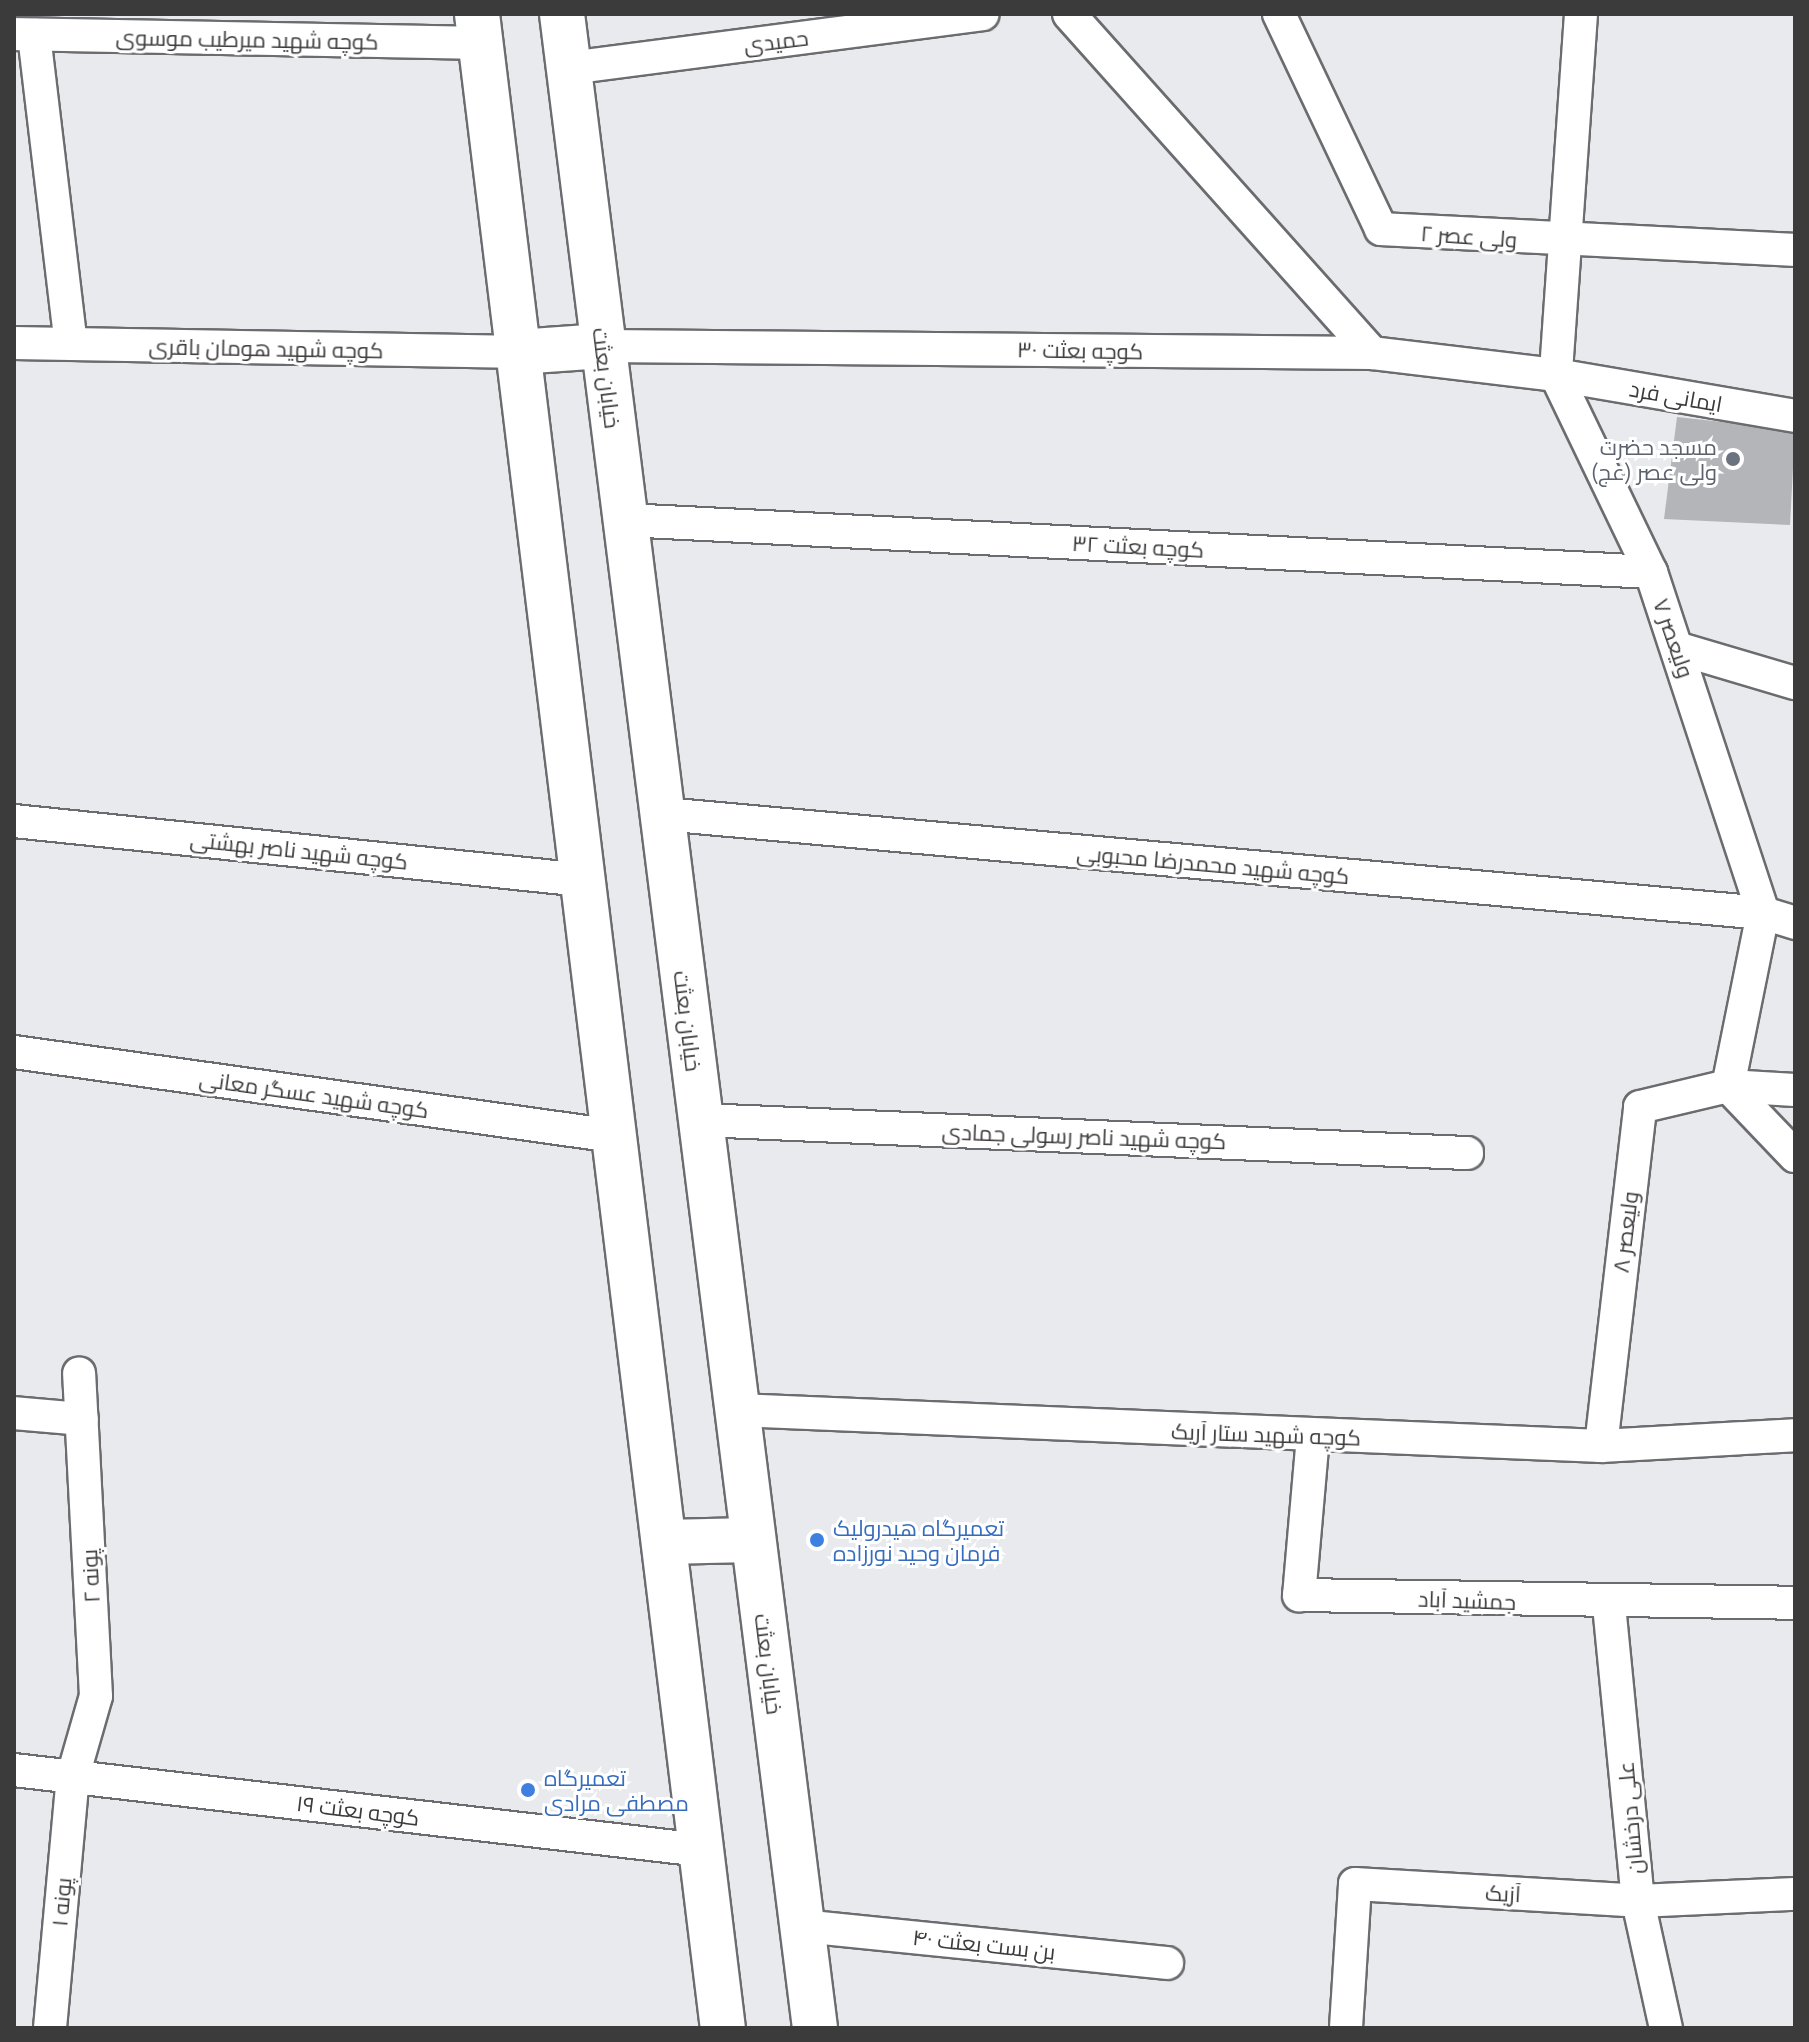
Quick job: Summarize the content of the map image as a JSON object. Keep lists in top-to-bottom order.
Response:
{
  "streets": {
    "main road": ["خیابان بعثت"],
    "street": [
      "کوچه شهید میرطیب موسوی",
      "حمیدی",
      "ولی عصر ۲",
      "کوچه شهید هومان باقری",
      "کوچه بعثت ۳۰",
      "ایمانی فرد",
      "کوچه بعثت ۳۲",
      "ولیعصر ۷",
      "کوچه شهید ناصر بهشتی",
      "کوچه شهید محمدرضا محبوبی",
      "کوچه شهید عسگر معانی",
      "کوچه شهید ناصر رسولی جمادی",
      "ولیعصر ۸",
      "کوچه شهید ستار آریک",
      "پونه ۲",
      "جمشید آباد",
      "کوچه بعثت ۱۹",
      "علی درخشان",
      "آزیک",
      "پونه ۱",
      "بن بست بعثت ۴۰"
    ]
  },
  "crossings": [
    ["حمیدی", "خیابان بعثت"],
    ["کوچه بعثت ۳۰", "خیابان بعثت"],
    ["کوچه بعثت ۳۰", "ایمانی فرد"],
    ["کوچه بعثت ۳۰", "ولیعصر ۷"],
    ["خیابان بعثت", "کوچه بعثت ۳۲"],
    ["خیابان بعثت", "کوچه شهید محمدرضا محبوبی"],
    ["خیابان بعثت", "کوچه شهید ناصر رسولی جمادی"],
    ["خیابان بعثت", "کوچه شهید ستار آریک"],
    ["خیابان بعثت", "بن بست بعثت ۴۰"],
    ["ایمانی فرد", "ولیعصر ۷"],
    ["کوچه بعثت ۳۲", "ولیعصر ۷"],
    ["ولیعصر ۷", "کوچه شهید محمدرضا محبوبی"],
    ["ولیعصر ۸", "کوچه شهید ستار آریک"],
    ["کوچه شهید ستار آریک", "جمشید آباد"],
    ["پونه ۲", "کوچه بعثت ۱۹"],
    ["پونه ۲", "پونه ۱"],
    ["جمشید آباد", "علی درخشان"],
    ["کوچه بعثت ۱۹", "پونه ۱"],
    ["علی درخشان", "آزیک"]
  ],
  "places": ["مسجد حضرت ولی عصر (عج)", "تعمیرگاه هیدرولیک فرمان وحید نورزاده", "تعمیرگاه مصطفی مرادی"]
}
